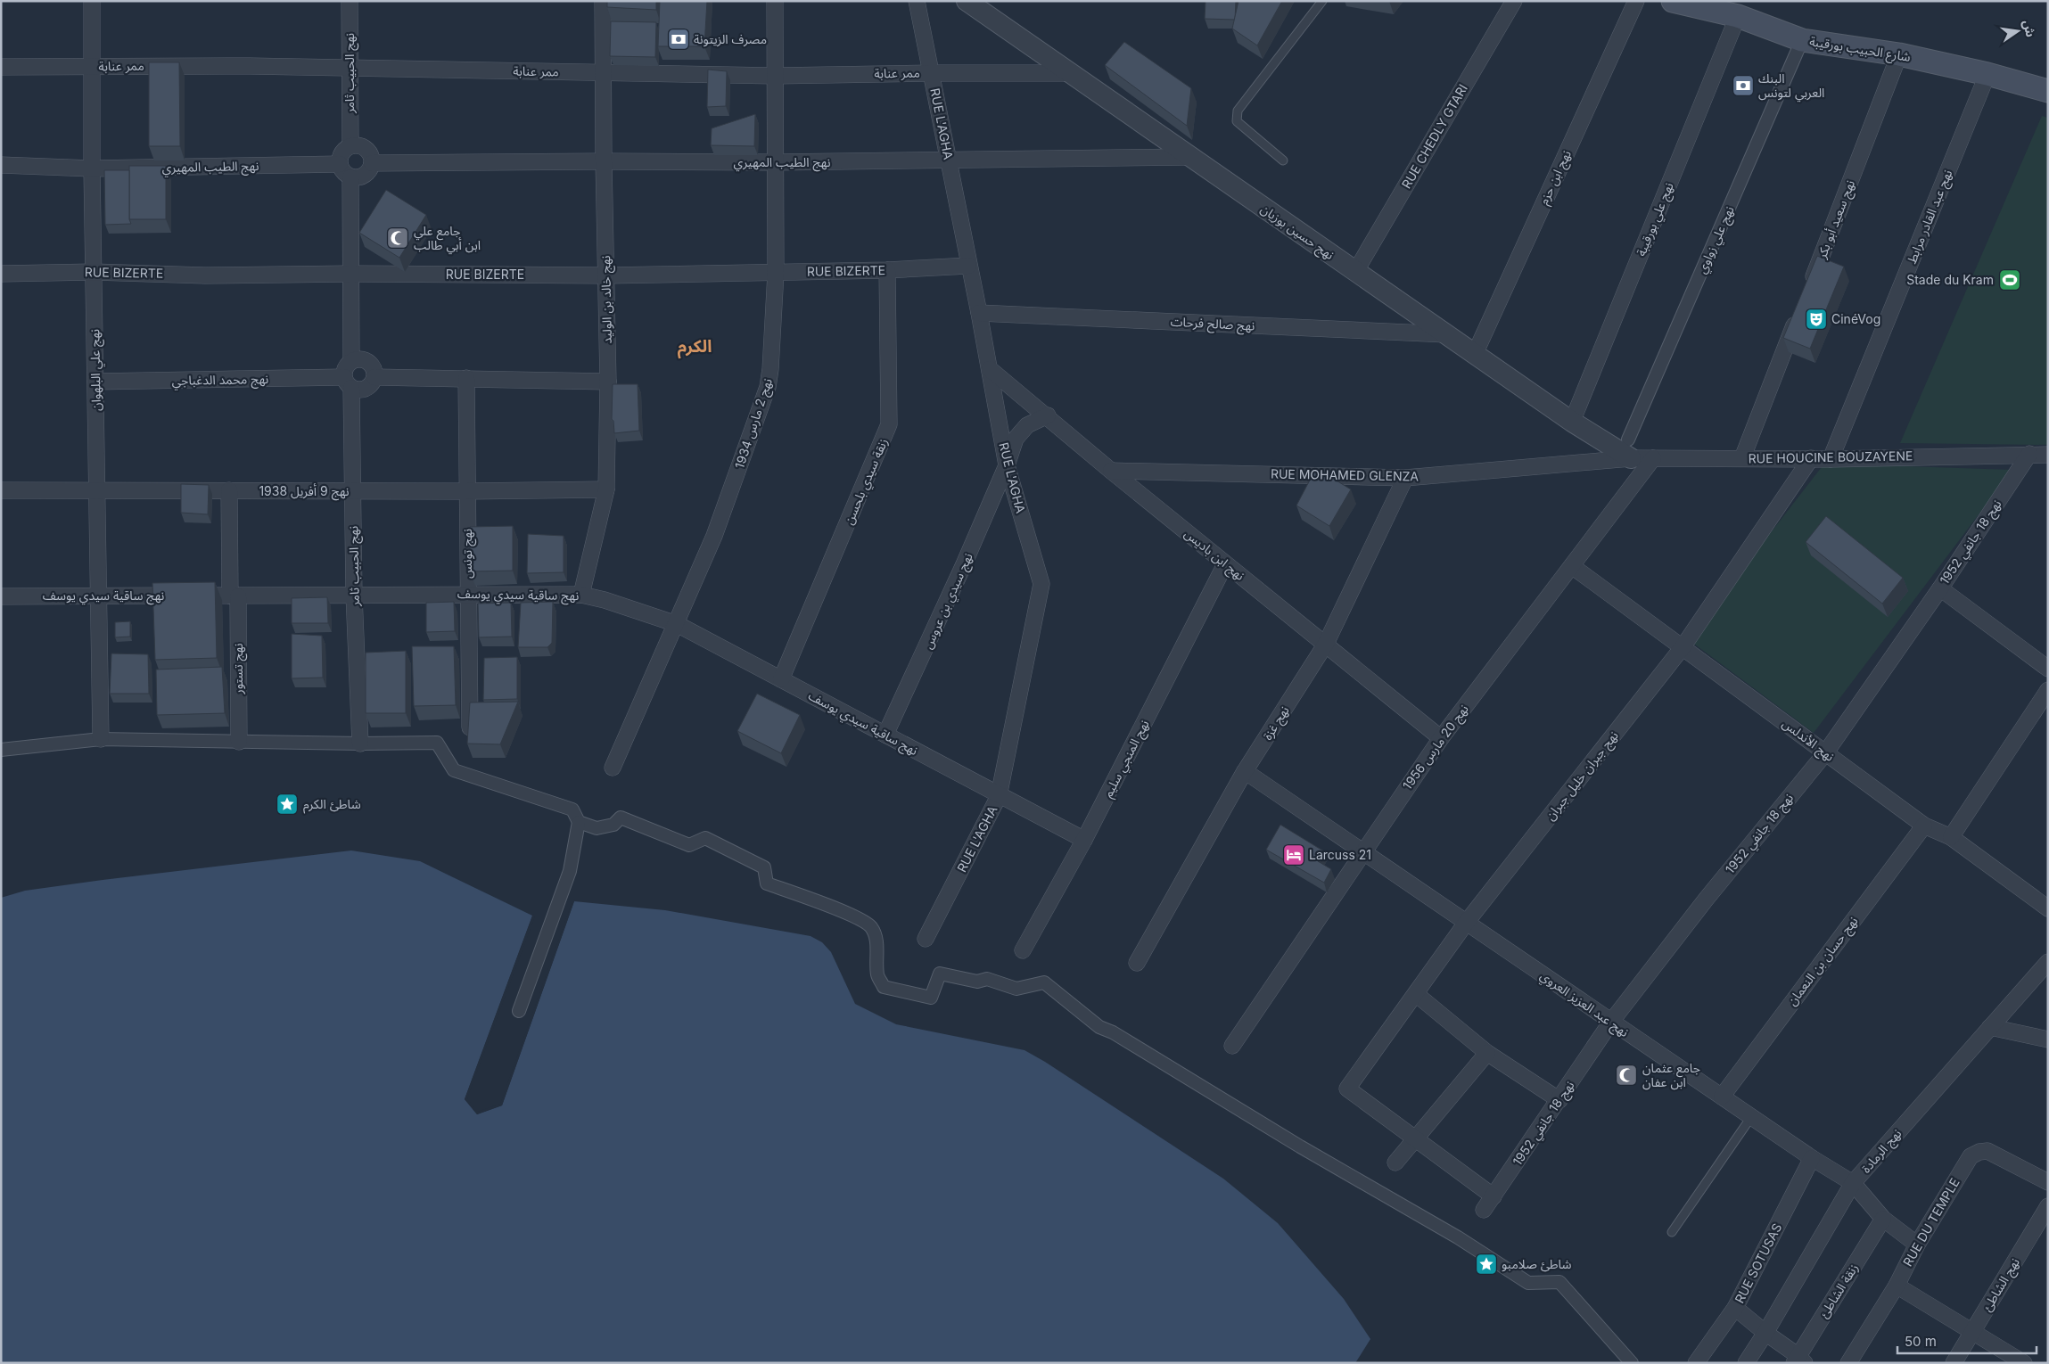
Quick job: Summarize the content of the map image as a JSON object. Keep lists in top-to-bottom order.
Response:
{
  "streets": {
    "main road": ["شارع الحبيب بورقيبة"],
    "street": [
      "ممر عنابة",
      "نهج الحبيب ثامر",
      "RUE L'AGHA",
      "RUE CHEDLY GTARI",
      "نهج الطيب المهيري",
      "نهج ابن حزم",
      "نهج عبد القادر مرابط",
      "نهج علي بورقيبة",
      "نهج سعيد أبو بكر",
      "نهج حسين بوزيان",
      "نهج علي زواوي",
      "RUE BIZERTE",
      "نهج خالد بن الوليد",
      "نهج صالح فرحات",
      "نهج علي البلهوان",
      "نهج محمد الدغباجي",
      "نهج 2 مارس 1934",
      "RUE HOUCINE BOUZAYENE",
      "RUE MOHAMED GLENZA",
      "زنقة سيدي بلحسن",
      "نهج 9 أفريل 1938",
      "نهج 18 جانفي 1952",
      "نهج تونس",
      "نهج ابن باديس",
      "نهج ساقية سيدي يوسف",
      "نهج سيدي بن عروس",
      "نهج تستور",
      "نهج غزة",
      "نهج الأندلس",
      "نهج 20 مارس 1956",
      "نهج المنجي سليم",
      "نهج جبران خليل جبران",
      "نهج حسان بن النعمان",
      "نهج عبد العزيز العروي",
      "نهج الرمادة",
      "RUE DU TEMPLE",
      "RUE SOTUSAS",
      "نهج الشاطئ",
      "زنقة الشاطئ"
    ]
  },
  "crossings": [
    ["شارع الحبيب بورقيبة", "نهج عبد القادر مرابط"],
    ["شارع الحبيب بورقيبة", "نهج علي بورقيبة"],
    ["شارع الحبيب بورقيبة", "نهج سعيد أبو بكر"],
    ["شارع الحبيب بورقيبة", "نهج علي زواوي"],
    ["ممر عنابة", "نهج الحبيب ثامر"],
    ["ممر عنابة", "RUE L'AGHA"],
    ["ممر عنابة", "نهج حسين بوزيان"],
    ["ممر عنابة", "نهج خالد بن الوليد"],
    ["ممر عنابة", "نهج علي البلهوان"],
    ["ممر عنابة", "نهج 2 مارس 1934"],
    ["نهج الحبيب ثامر", "نهج الطيب المهيري"],
    ["نهج الحبيب ثامر", "نهج محمد الدغباجي"],
    ["نهج الحبيب ثامر", "نهج 9 أفريل 1938"],
    ["نهج الحبيب ثامر", "نهج ساقية سيدي يوسف"],
    ["RUE L'AGHA", "نهج الطيب المهيري"],
    ["RUE L'AGHA", "RUE BIZERTE"],
    ["RUE L'AGHA", "نهج صالح فرحات"],
    ["RUE L'AGHA", "نهج ابن باديس"],
    ["RUE L'AGHA", "نهج ساقية سيدي يوسف"],
    ["RUE L'AGHA", "نهج سيدي بن عروس"],
    ["RUE CHEDLY GTARI", "نهج حسين بوزيان"],
    ["نهج الطيب المهيري", "نهج حسين بوزيان"],
    ["نهج الطيب المهيري", "نهج خالد بن الوليد"],
    ["نهج الطيب المهيري", "نهج علي البلهوان"],
    ["نهج الطيب المهيري", "نهج 2 مارس 1934"],
    ["نهج ابن حزم", "نهج حسين بوزيان"],
    ["نهج عبد القادر مرابط", "RUE HOUCINE BOUZAYENE"],
    ["نهج علي بورقيبة", "نهج حسين بوزيان"],
    ["نهج حسين بوزيان", "نهج علي زواوي"],
    ["نهج حسين بوزيان", "نهج صالح فرحات"],
    ["نهج حسين بوزيان", "RUE HOUCINE BOUZAYENE"],
    ["نهج حسين بوزيان", "RUE MOHAMED GLENZA"],
    ["نهج علي زواوي", "RUE HOUCINE BOUZAYENE"],
    ["نهج علي زواوي", "RUE MOHAMED GLENZA"],
    ["RUE BIZERTE", "نهج خالد بن الوليد"],
    ["RUE BIZERTE", "نهج علي البلهوان"],
    ["RUE BIZERTE", "نهج 2 مارس 1934"],
    ["RUE BIZERTE", "زنقة سيدي بلحسن"],
    ["نهج خالد بن الوليد", "نهج 9 أفريل 1938"],
    ["نهج خالد بن الوليد", "نهج ساقية سيدي يوسف"],
    ["نهج علي البلهوان", "نهج محمد الدغباجي"],
    ["نهج علي البلهوان", "نهج 9 أفريل 1938"],
    ["نهج علي البلهوان", "نهج ساقية سيدي يوسف"],
    ["نهج 2 مارس 1934", "نهج ساقية سيدي يوسف"],
    ["RUE HOUCINE BOUZAYENE", "RUE MOHAMED GLENZA"],
    ["RUE HOUCINE BOUZAYENE", "نهج 18 جانفي 1952"],
    ["RUE HOUCINE BOUZAYENE", "نهج 20 مارس 1956"],
    ["RUE HOUCINE BOUZAYENE", "نهج جبران خليل جبران"],
    ["RUE MOHAMED GLENZA", "نهج ابن باديس"],
    ["RUE MOHAMED GLENZA", "نهج غزة"],
    ["زنقة سيدي بلحسن", "نهج ساقية سيدي يوسف"],
    ["نهج 9 أفريل 1938", "نهج تونس"],
    ["نهج 9 أفريل 1938", "نهج تستور"],
    ["نهج 18 جانفي 1952", "نهج الأندلس"],
    ["نهج 18 جانفي 1952", "نهج عبد العزيز العروي"],
    ["نهج تونس", "نهج ساقية سيدي يوسف"],
    ["نهج ابن باديس", "نهج سيدي بن عروس"],
    ["نهج ابن باديس", "نهج غزة"],
    ["نهج ابن باديس", "نهج 20 مارس 1956"],
    ["نهج ابن باديس", "نهج المنجي سليم"],
    ["نهج ساقية سيدي يوسف", "نهج سيدي بن عروس"],
    ["نهج ساقية سيدي يوسف", "نهج تستور"],
    ["نهج ساقية سيدي يوسف", "نهج المنجي سليم"],
    ["نهج غزة", "نهج عبد العزيز العروي"],
    ["نهج الأندلس", "نهج 20 مارس 1956"],
    ["نهج الأندلس", "نهج جبران خليل جبران"],
    ["نهج الأندلس", "نهج حسان بن النعمان"],
    ["نهج 20 مارس 1956", "نهج عبد العزيز العروي"],
    ["نهج جبران خليل جبران", "نهج عبد العزيز العروي"],
    ["نهج حسان بن النعمان", "نهج عبد العزيز العروي"],
    ["نهج عبد العزيز العروي", "نهج الرمادة"],
    ["نهج عبد العزيز العروي", "RUE DU TEMPLE"],
    ["نهج عبد العزيز العروي", "RUE SOTUSAS"],
    ["نهج عبد العزيز العروي", "زنقة الشاطئ"]
  ],
  "districts": ["الكرم"],
  "places": {
    "bank": ["مصرف الزيتونة", "البنك العربي لتونس"],
    "mosque": ["جامع علي ابن أبي طالب", "جامع عثمان ابن عفان"],
    "sports": ["Stade du Kram"],
    "theatre": ["CinéVog"],
    "place": ["شاطئ الکرم", "شاطئ صلامبو"],
    "hotel": ["Larcuss 21"]
  },
  "scale_bar": "50 m",
  "north": "right"
}
